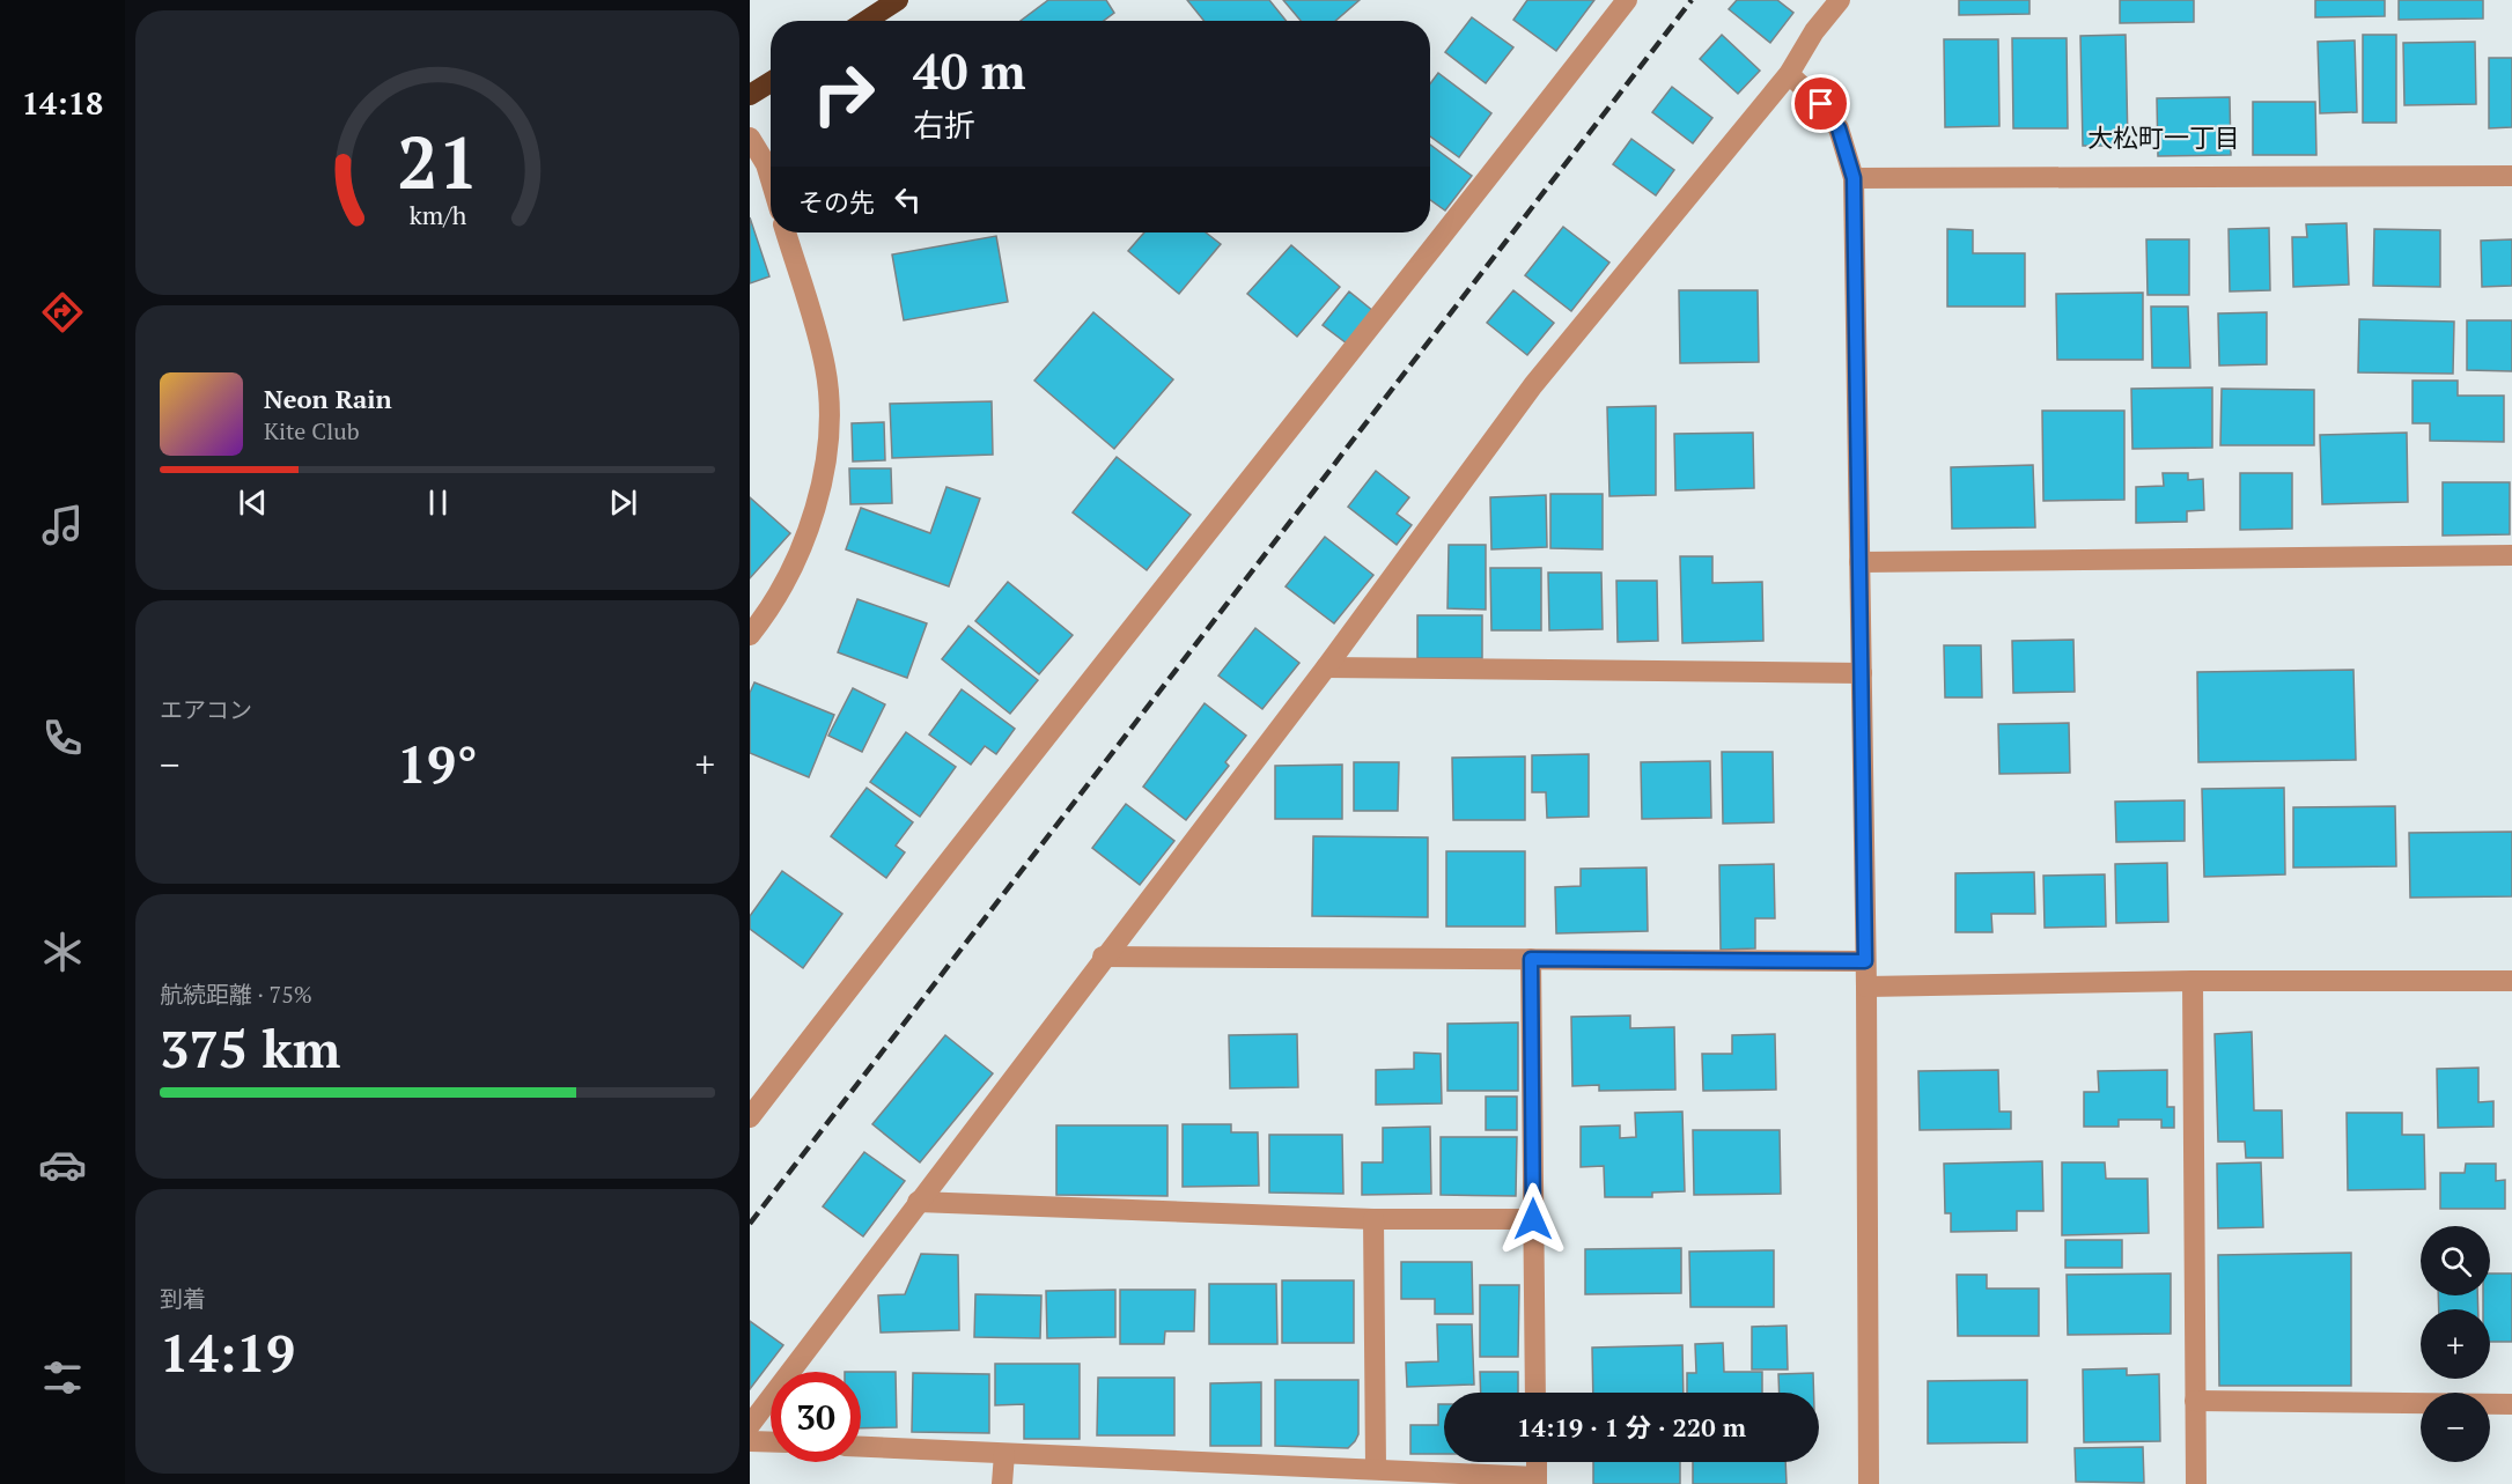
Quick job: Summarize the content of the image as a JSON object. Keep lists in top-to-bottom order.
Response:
{
  "districts": ["大松町一丁目"],
  "page": {
    "tabs": "14:18",
    "turn": ["40 m", "右折"],
    "then": "その先",
    "song": ["Neon Rain", "Kite Club"],
    "tile": [
      "エアコン",
      ["航続距離 · 75%", "375 km"],
      ["到着", "14:19"]
    ],
    "heat": ["−", "19°", "+"],
    "map_buttons": ["+", "−"],
    "limit": "30",
    "trip": "14:19 · 1 分 · 220 m",
    "gauge": ["21", "km/h"]
  }
}
